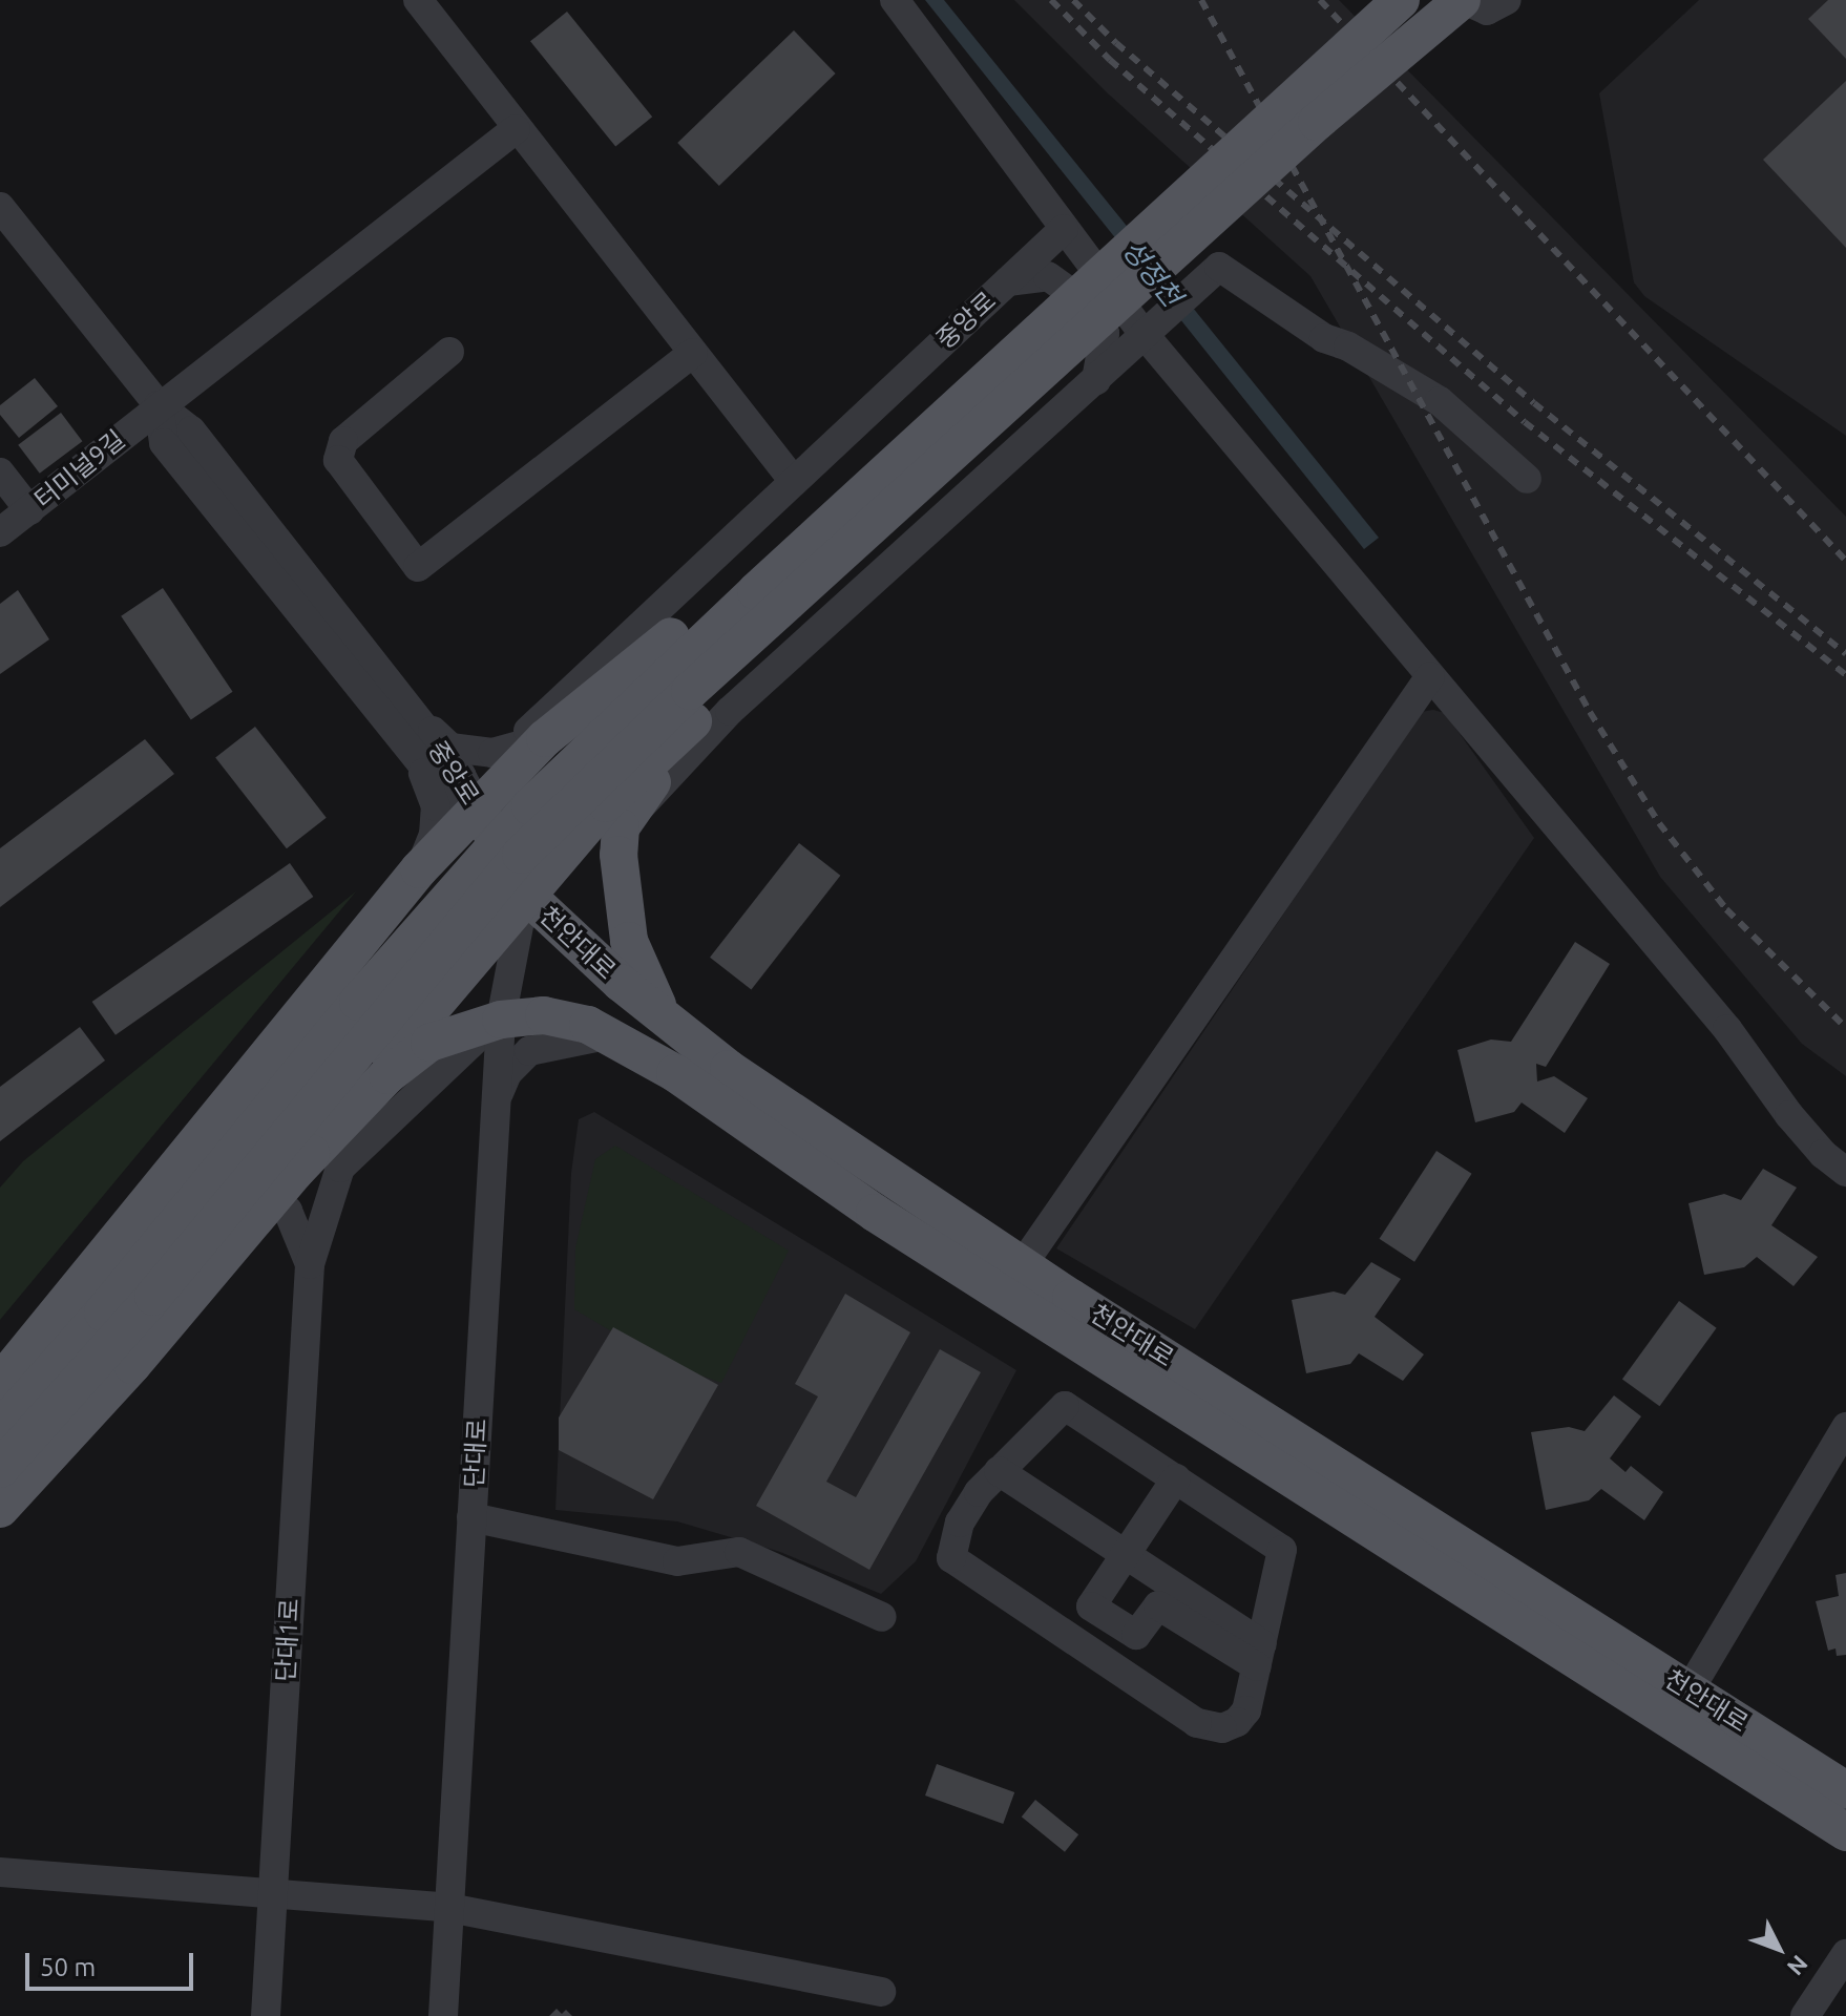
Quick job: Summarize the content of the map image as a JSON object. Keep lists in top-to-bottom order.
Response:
{
  "streets": {
    "main road": ["천안대로"],
    "street": [
      "중앙로",
      "터미널9길",
      "단대로",
      "단대1로"
    ]
  },
  "crossings": [
    ["중앙로", "터미널9길"],
    ["중앙로", "천안대로"],
    ["천안대로", "단대로"]
  ],
  "water": ["성정천"],
  "scale_bar": "50 m",
  "north": "bottom right"
}
